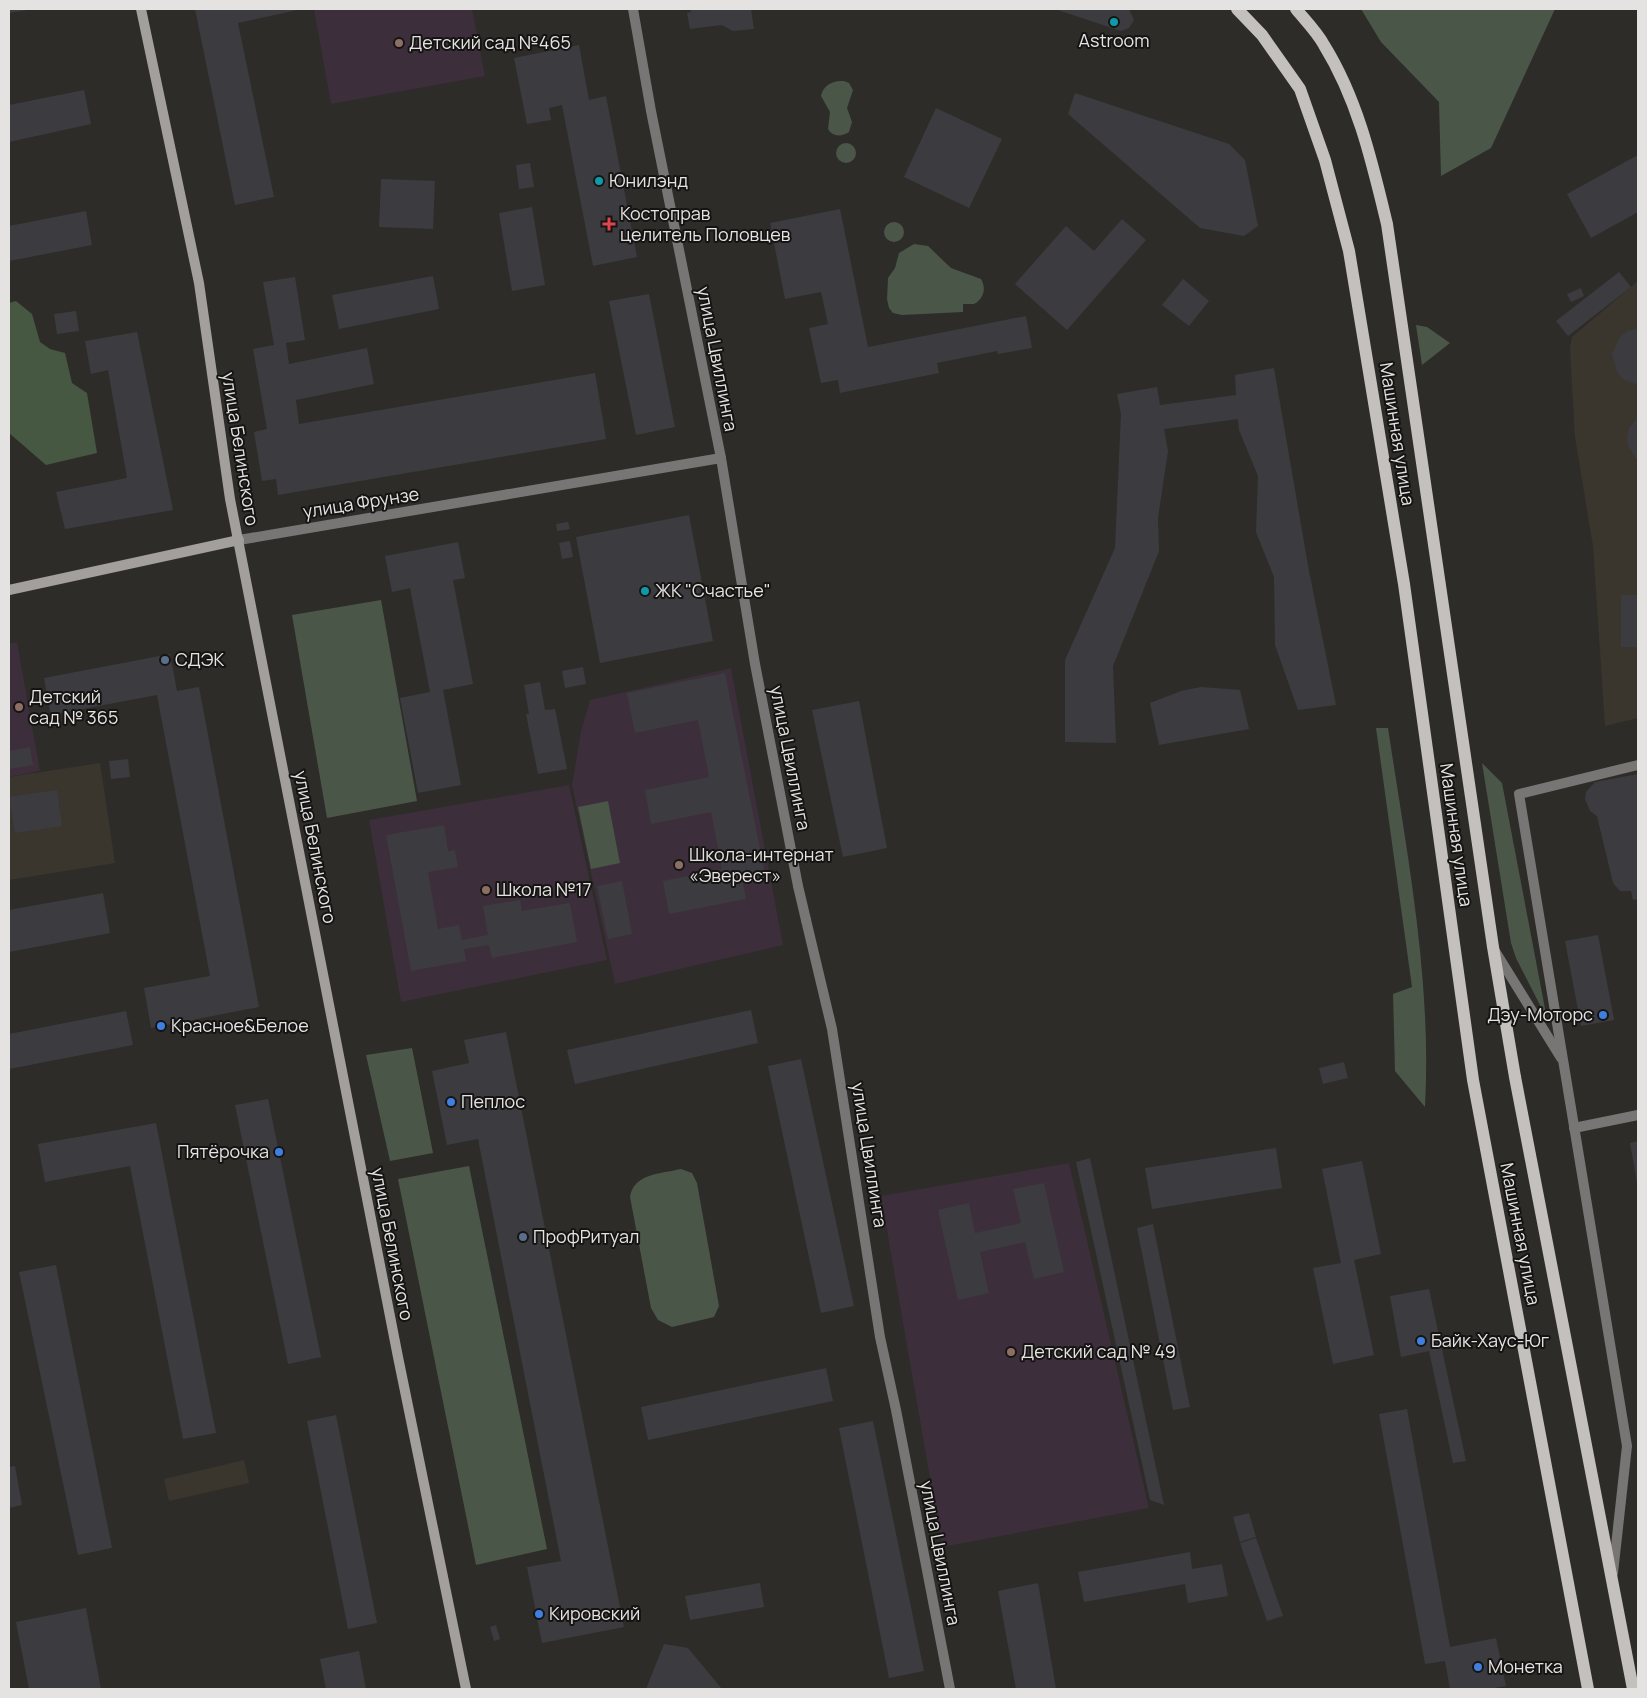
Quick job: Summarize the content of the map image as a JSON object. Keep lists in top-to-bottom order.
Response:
{
  "streets": {
    "main road": ["Машинная улица", "улица Белинского", "улица Фрунзе"],
    "street": ["улица Цвиллинга"]
  },
  "crossings": [
    ["улица Цвиллинга", "улица Фрунзе"],
    ["улица Белинского", "улица Фрунзе"]
  ],
  "places": {
    "other": [
      "Astroom",
      "Детский сад №465",
      "Юнилэнд",
      "ЖК \"Счастье\"",
      "СДЭК",
      "Детский сад № 365",
      "Школа-интернат «Эверест»",
      "Школа №17",
      "Дэу-Моторс",
      "Красное&Белое",
      "Пеплос",
      "Пятёрочка",
      "ПрофРитуал",
      "Байк-Хаус-Юг",
      "Детский сад № 49",
      "Кировский",
      "Монетка"
    ],
    "health": ["Костоправ целитель Половцев"]
  }
}
